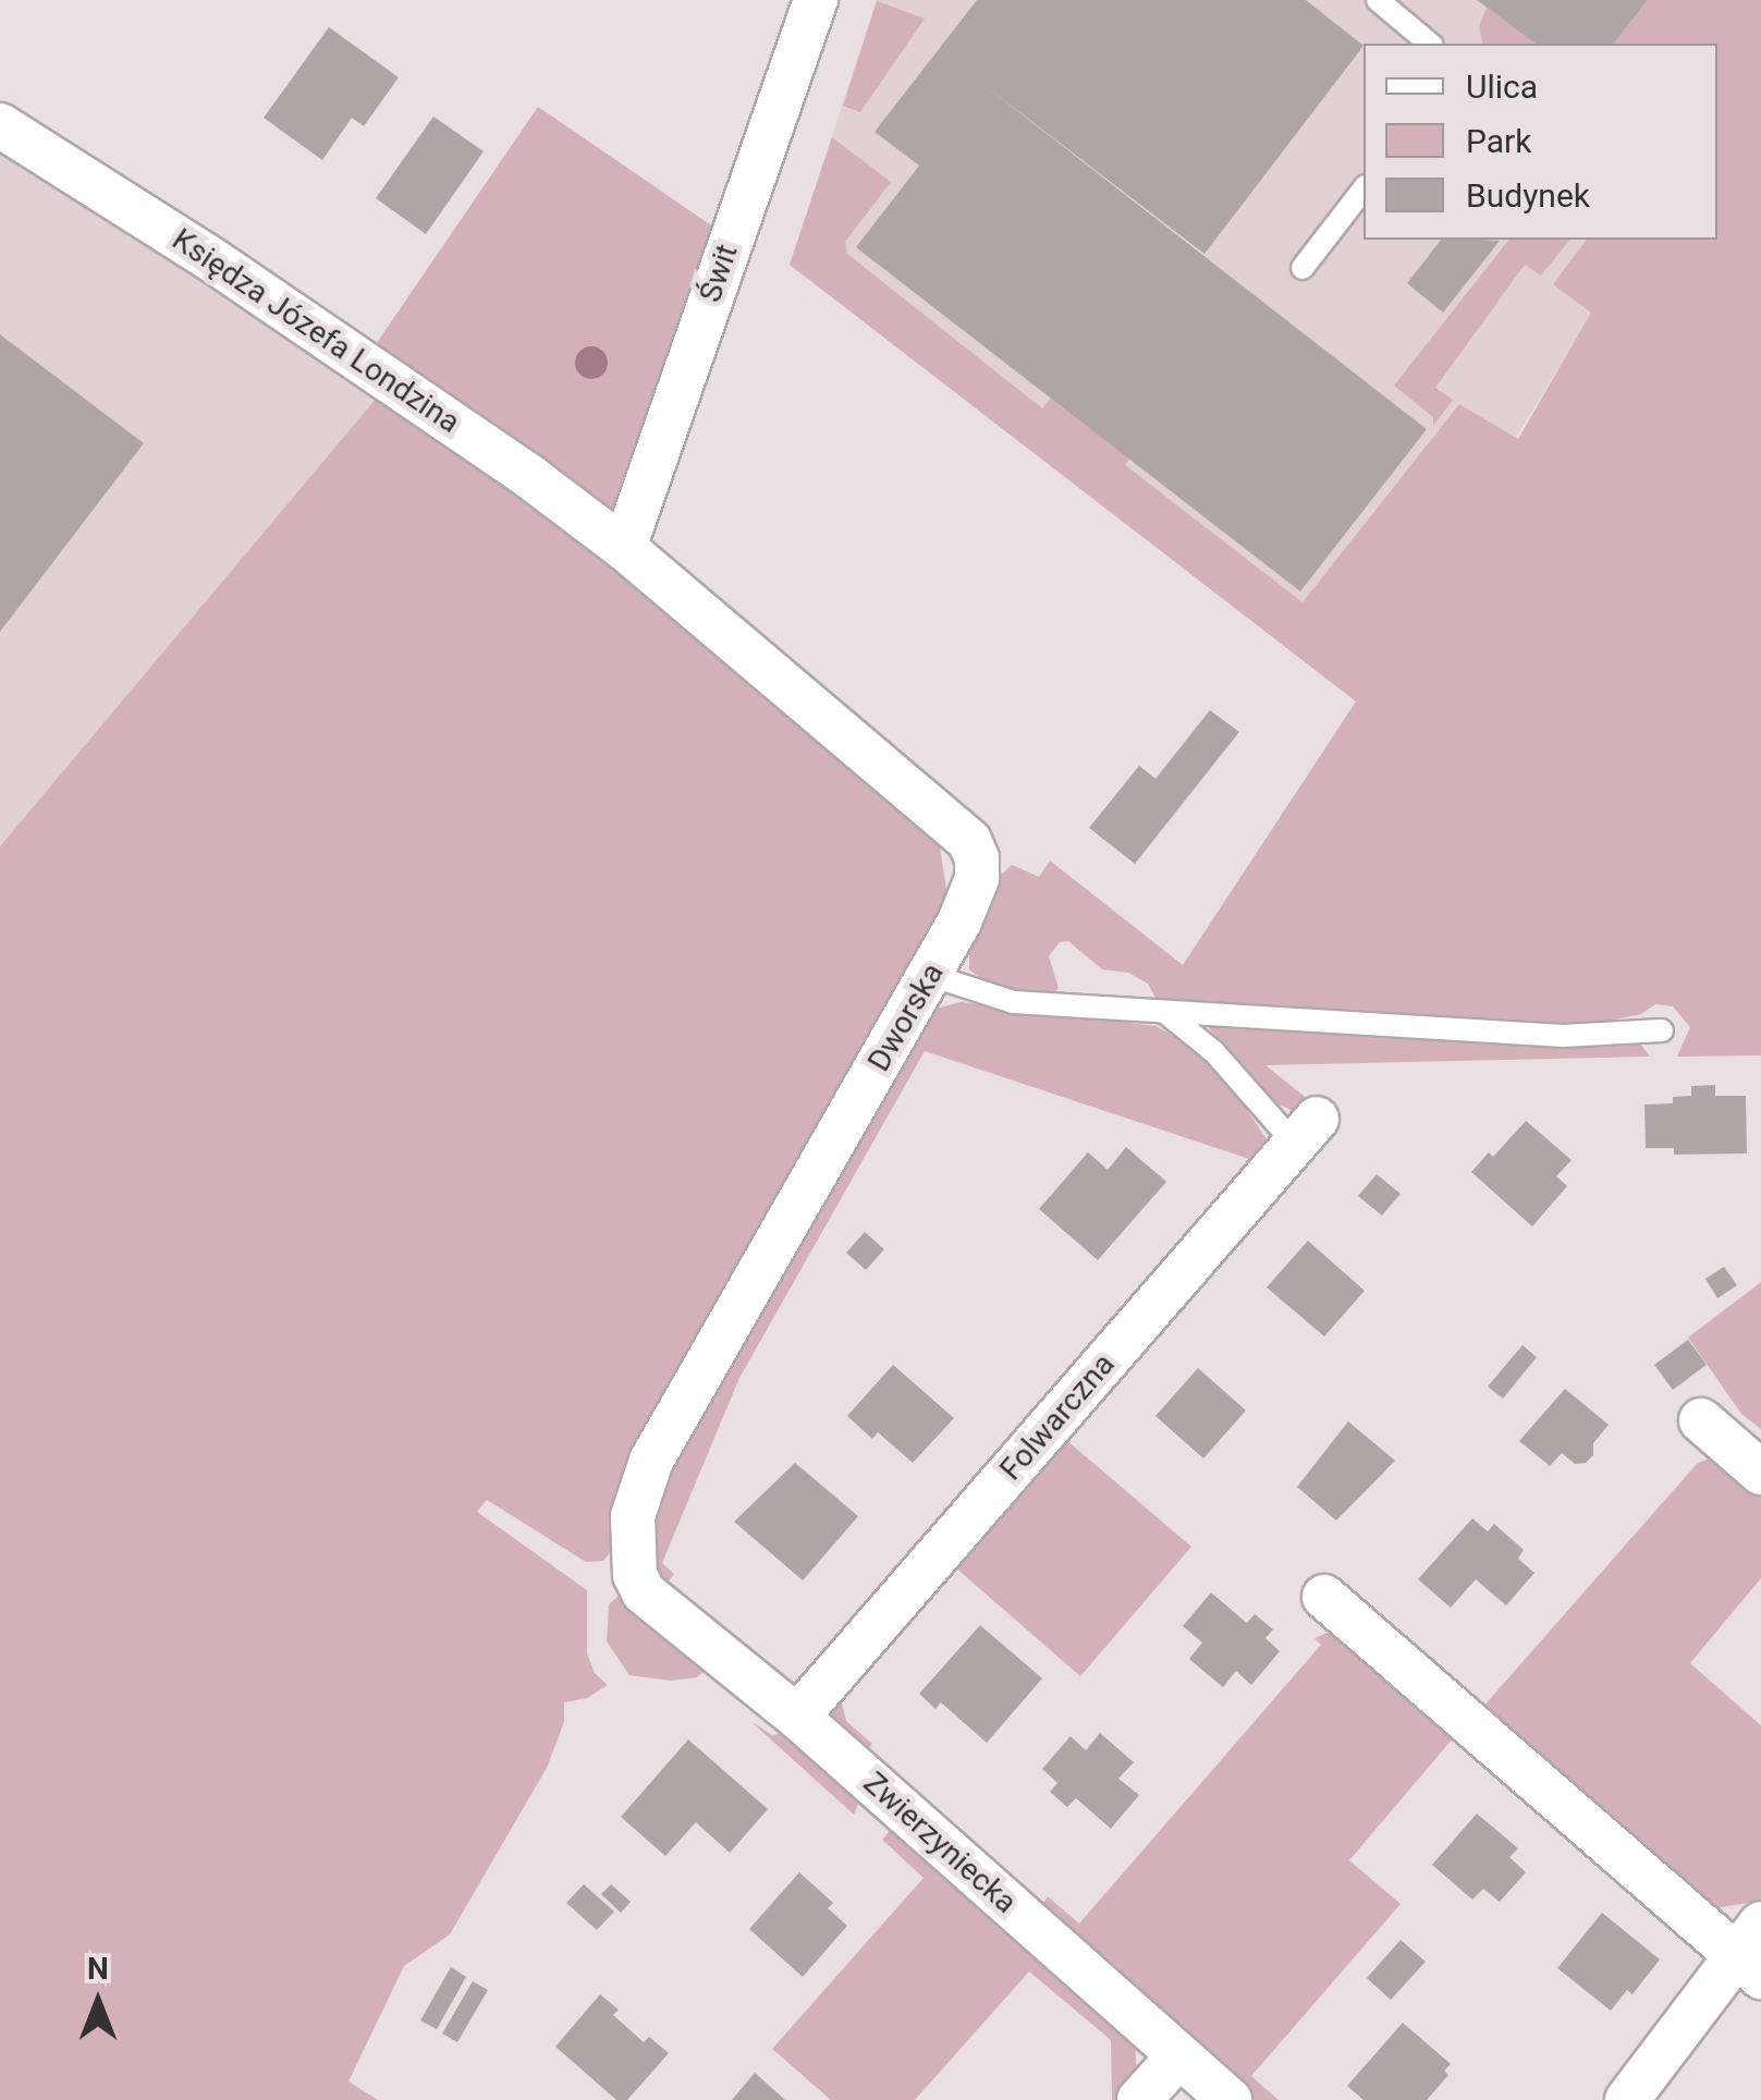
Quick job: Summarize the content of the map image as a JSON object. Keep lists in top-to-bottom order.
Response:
{
  "streets": {
    "street": [
      "Świt",
      "Księdza Józefa Londzina",
      "Dworska",
      "Folwarczna",
      "Zwierzyniecka"
    ]
  },
  "crossings": [
    ["Świt", "Księdza Józefa Londzina"],
    ["Świt", "Dworska"],
    ["Księdza Józefa Londzina", "Dworska"],
    ["Dworska", "Zwierzyniecka"],
    ["Folwarczna", "Zwierzyniecka"]
  ],
  "legend": ["Ulica", "Park", "Budynek"],
  "north": "top"
}
